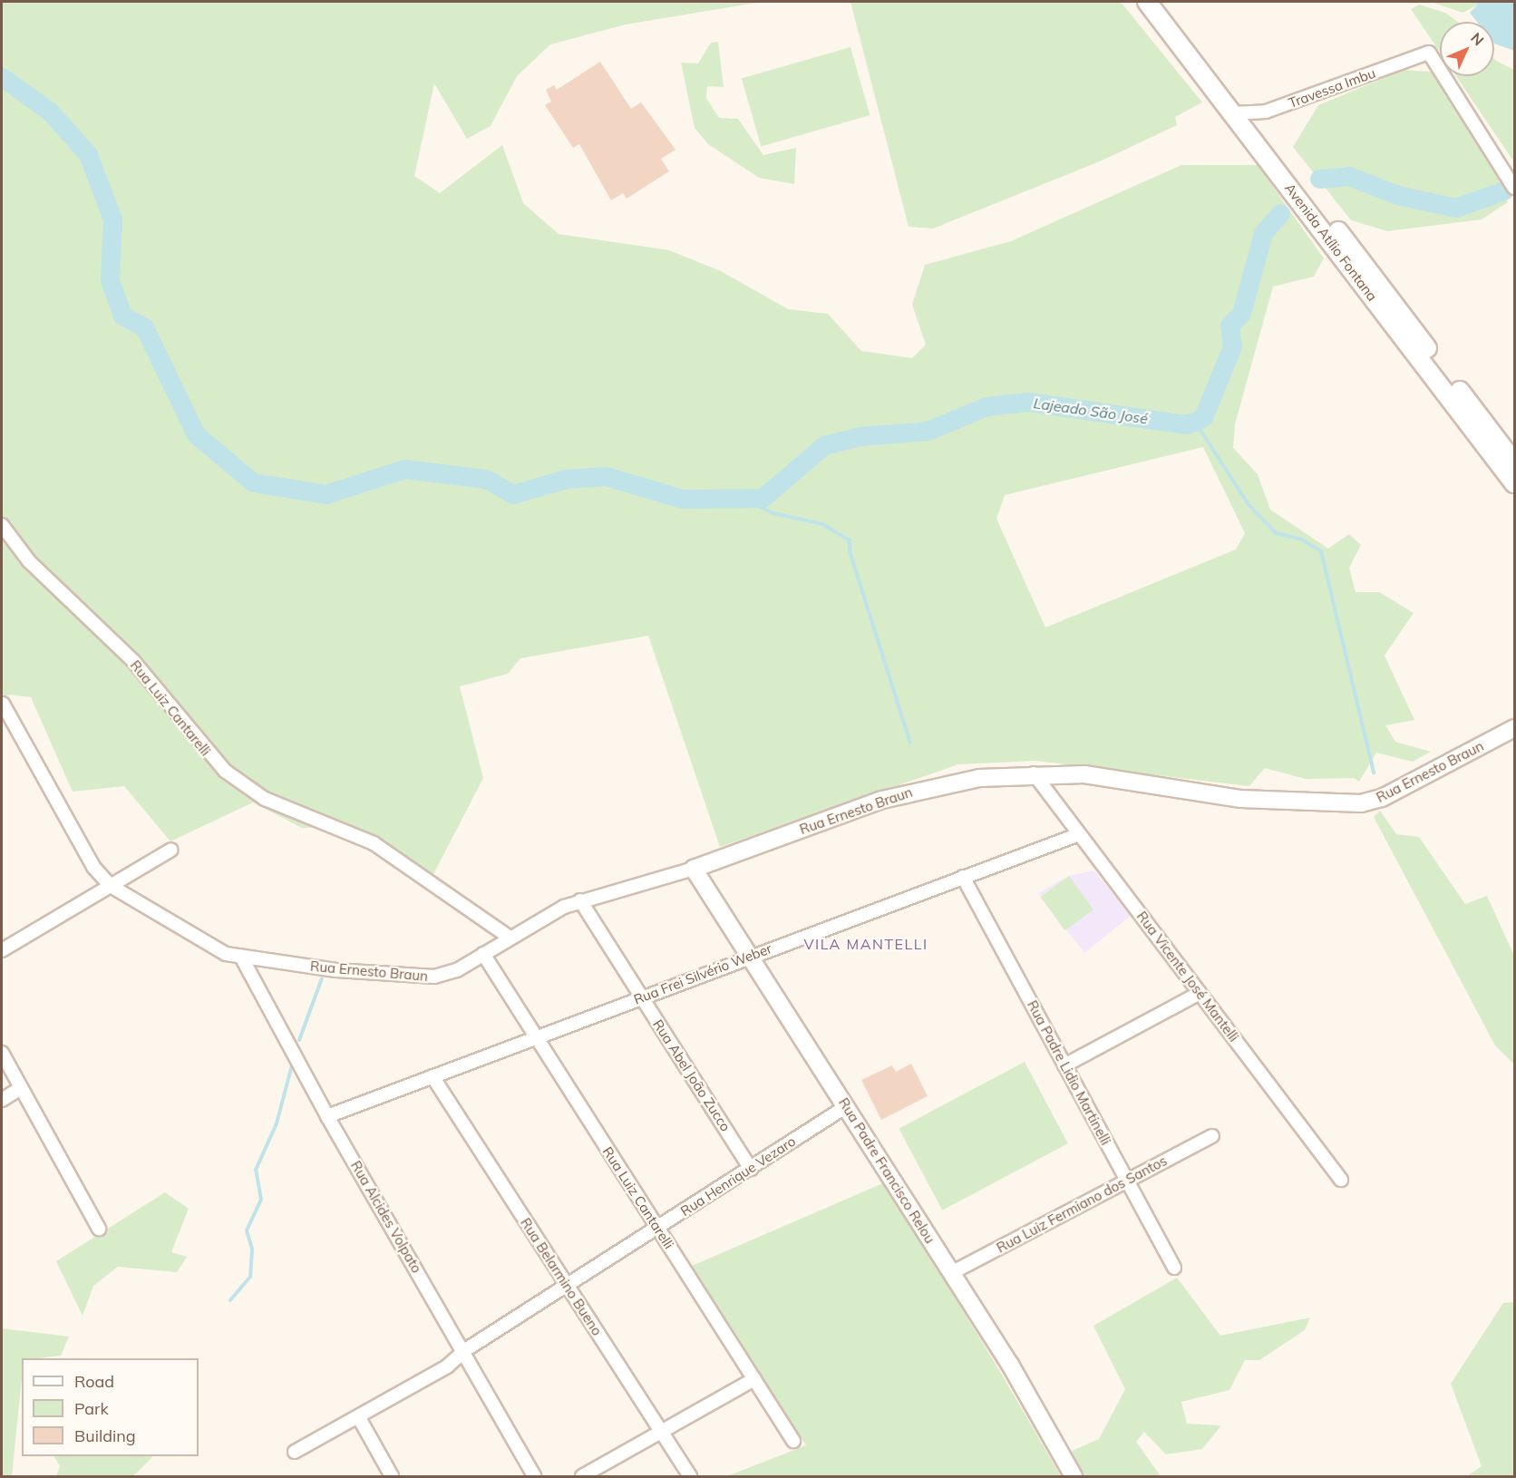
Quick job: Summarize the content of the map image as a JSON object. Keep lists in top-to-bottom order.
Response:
{
  "streets": {
    "main road": ["Avenida Atílio Fontana"],
    "street": [
      "Travessa Imbu",
      "Rua Luiz Cantarelli",
      "Rua Ernesto Braun",
      "Rua Frei Silvério Weber",
      "Rua Vicente José Mantelli",
      "Rua Padre Lidio Martinelli",
      "Rua Abel João Zucco",
      "Rua Padre Francisco Relou",
      "Rua Henrique Vezaro",
      "Rua Luiz Fermiano dos Santos",
      "Rua Alcides Volpato",
      "Rua Belarmino Bueno"
    ]
  },
  "crossings": [
    ["Travessa Imbu", "Avenida Atílio Fontana"],
    ["Rua Luiz Cantarelli", "Rua Ernesto Braun"],
    ["Rua Luiz Cantarelli", "Rua Frei Silvério Weber"],
    ["Rua Luiz Cantarelli", "Rua Henrique Vezaro"],
    ["Rua Ernesto Braun", "Rua Vicente José Mantelli"],
    ["Rua Ernesto Braun", "Rua Abel João Zucco"],
    ["Rua Ernesto Braun", "Rua Padre Francisco Relou"],
    ["Rua Ernesto Braun", "Rua Alcides Volpato"],
    ["Rua Frei Silvério Weber", "Rua Vicente José Mantelli"],
    ["Rua Frei Silvério Weber", "Rua Padre Lidio Martinelli"],
    ["Rua Frei Silvério Weber", "Rua Abel João Zucco"],
    ["Rua Frei Silvério Weber", "Rua Padre Francisco Relou"],
    ["Rua Frei Silvério Weber", "Rua Alcides Volpato"],
    ["Rua Frei Silvério Weber", "Rua Belarmino Bueno"],
    ["Rua Padre Lidio Martinelli", "Rua Luiz Fermiano dos Santos"],
    ["Rua Abel João Zucco", "Rua Henrique Vezaro"],
    ["Rua Padre Francisco Relou", "Rua Henrique Vezaro"],
    ["Rua Padre Francisco Relou", "Rua Luiz Fermiano dos Santos"],
    ["Rua Henrique Vezaro", "Rua Alcides Volpato"],
    ["Rua Henrique Vezaro", "Rua Belarmino Bueno"]
  ],
  "districts": ["VILA MANTELLI"],
  "water": ["Lajeado São José"],
  "legend": ["Road", "Park", "Building"],
  "north": "top right"
}
